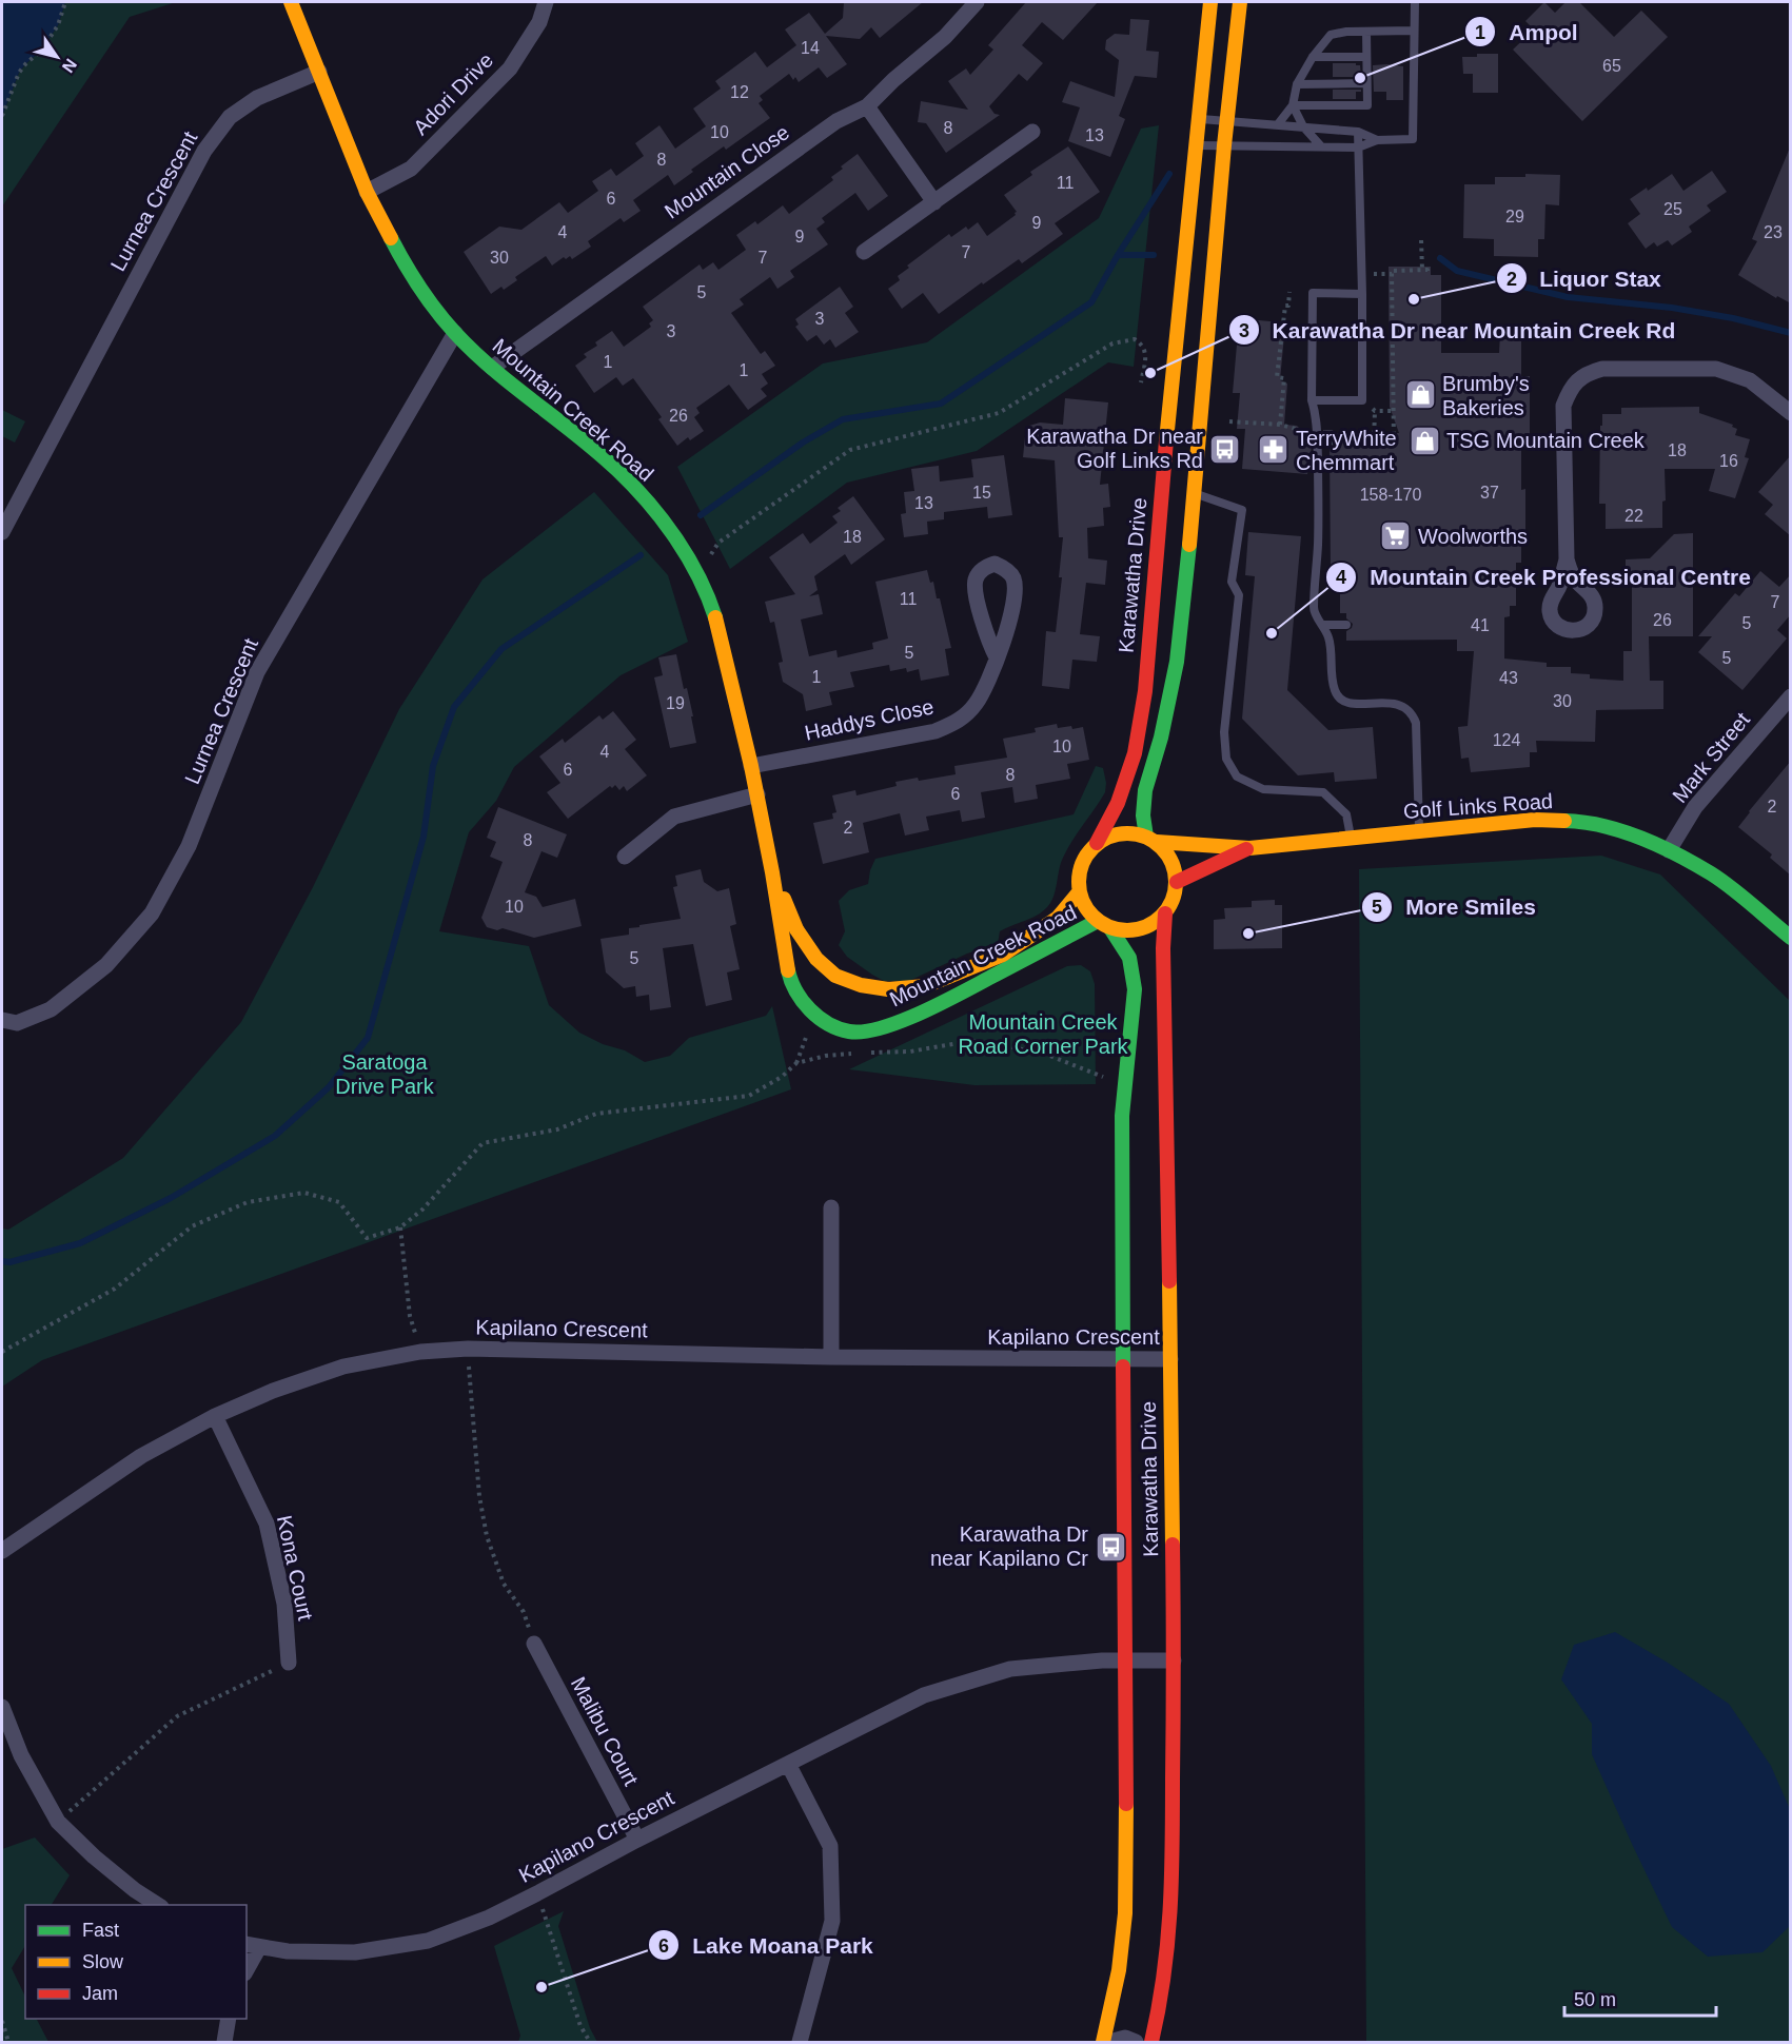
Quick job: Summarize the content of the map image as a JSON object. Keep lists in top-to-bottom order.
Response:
{
  "streets": {
    "main road": ["Mountain Creek Road", "Karawatha Drive", "Golf Links Road"],
    "street": [
      "Adori Drive",
      "Mountain Close",
      "Lurnea Crescent",
      "Haddys Close",
      "Mark Street",
      "Kapilano Crescent",
      "Kona Court",
      "Malibu Court"
    ]
  },
  "crossings": [
    ["Adori Drive", "Mountain Creek Road"],
    ["Mountain Close", "Mountain Creek Road"],
    ["Lurnea Crescent", "Mountain Creek Road"],
    ["Mountain Creek Road", "Karawatha Drive"],
    ["Mountain Creek Road", "Haddys Close"],
    ["Mountain Creek Road", "Golf Links Road"],
    ["Karawatha Drive", "Golf Links Road"],
    ["Karawatha Drive", "Kapilano Crescent"],
    ["Mark Street", "Golf Links Road"],
    ["Kapilano Crescent", "Kona Court"],
    ["Kapilano Crescent", "Malibu Court"]
  ],
  "parks": ["Mountain Creek Road Corner Park", "Saratoga Drive Park"],
  "places": {
    "other": [
      "Ampol",
      "Liquor Stax",
      "Karawatha Dr near Mountain Creek Rd",
      "Mountain Creek Professional Centre",
      "More Smiles",
      "Lake Moana Park"
    ],
    "shop": ["Brumby's Bakeries", "TSG Mountain Creek"],
    "bus stop": ["Karawatha Dr near Golf Links Rd", "Karawatha Dr near Kapilano Cr"],
    "pharmacy": ["TerryWhite Chemmart"],
    "supermarket": ["Woolworths"]
  },
  "house_numbers": [
    "14",
    "65",
    "12",
    "8",
    "10",
    "13",
    "8",
    "11",
    "6",
    "25",
    "29",
    "9",
    "4",
    "23",
    "9",
    "7",
    "30",
    "7",
    "5",
    "3",
    "3",
    "1",
    "1",
    "26",
    "18",
    "16",
    "15",
    "37",
    "158-170",
    "13",
    "22",
    "18",
    "11",
    "7",
    "26",
    "5",
    "41",
    "5",
    "5",
    "1",
    "43",
    "30",
    "19",
    "124",
    "10",
    "4",
    "6",
    "8",
    "6",
    "2",
    "2",
    "8",
    "10",
    "5"
  ],
  "legend": ["Fast", "Slow", "Jam"],
  "scale_bar": "50 m",
  "north": "bottom right"
}
